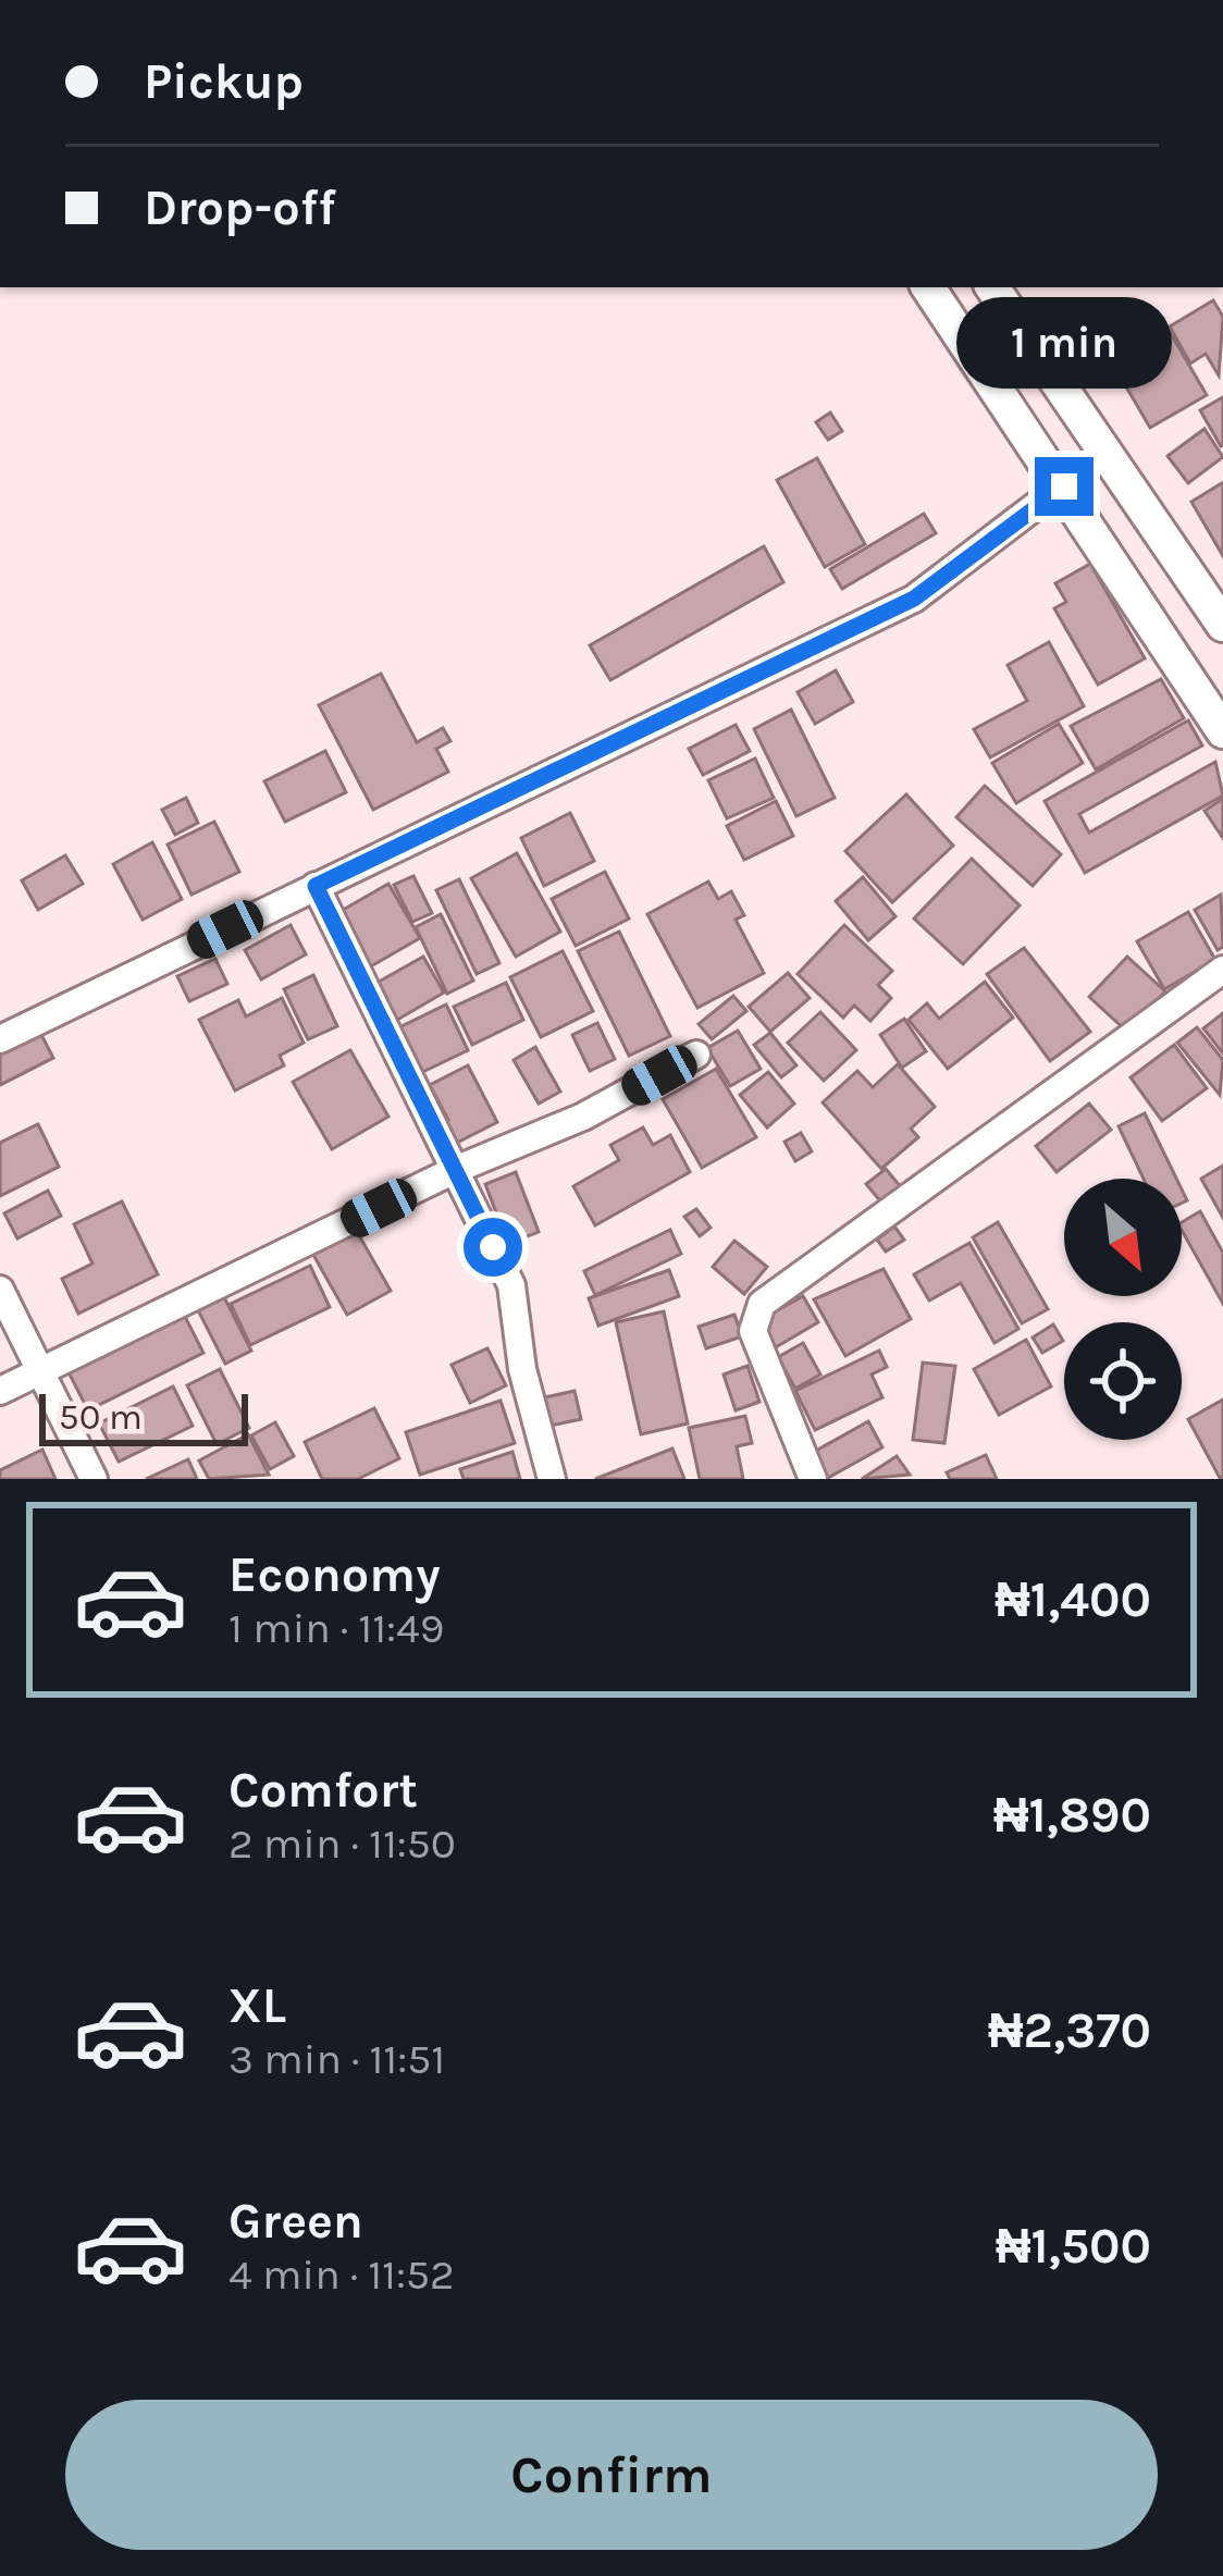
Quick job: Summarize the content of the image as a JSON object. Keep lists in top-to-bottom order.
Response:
{
  "scale_bar": "50 m",
  "north": "bottom right",
  "page": {
    "banner": ["Pickup", "Drop-off"],
    "bubble": "1 min",
    "scale": "50 m",
    "list": [
      {
        "name": "Economy",
        "note": "1 min · 11:49",
        "value": "₦1,400"
      },
      {
        "name": "Comfort",
        "note": "2 min · 11:50",
        "value": "₦1,890"
      },
      {
        "name": "XL",
        "note": "3 min · 11:51",
        "value": "₦2,370"
      },
      {
        "name": "Green",
        "note": "4 min · 11:52",
        "value": "₦1,500"
      }
    ],
    "buttons": "Confirm"
  }
}
